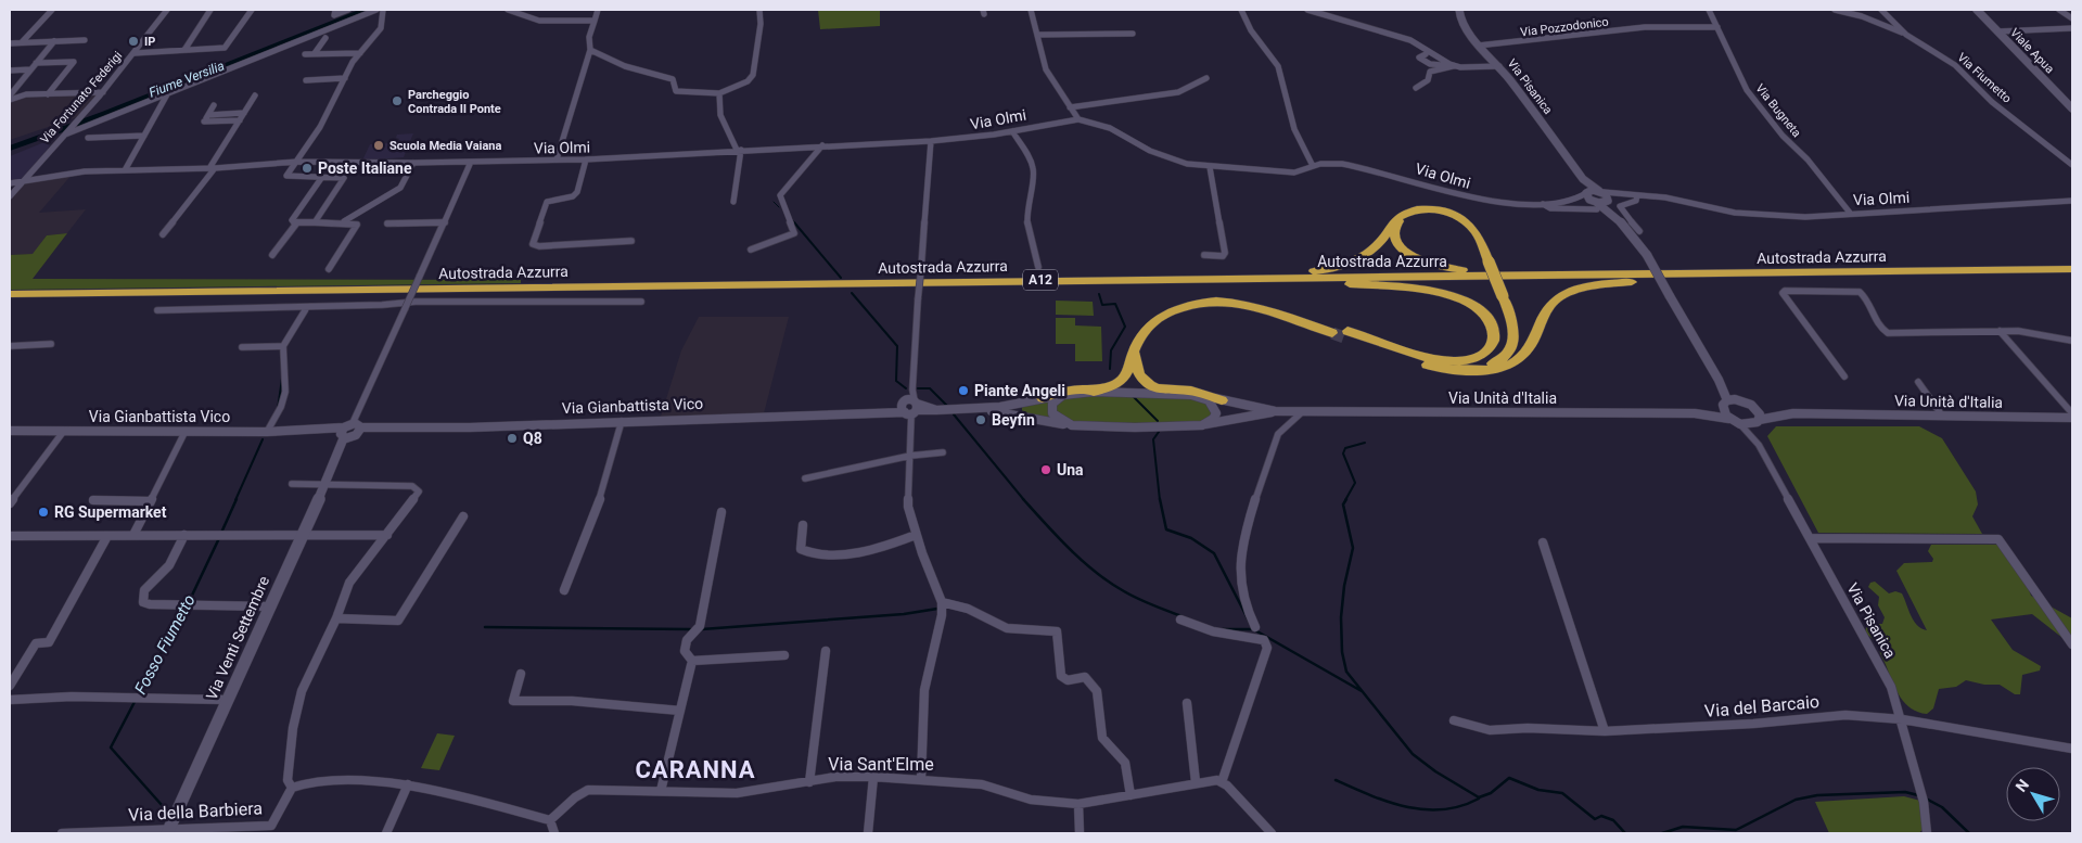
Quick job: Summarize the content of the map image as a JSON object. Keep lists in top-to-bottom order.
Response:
{
  "streets": {
    "highway": ["Autostrada Azzurra", "A12"],
    "main road": [
      "Viale Apua",
      "Via Pisanica",
      "Via Unità d'Italia",
      "Via Gianbattista Vico",
      "Via Venti Settembre"
    ],
    "street": [
      "Via Pozzodonico",
      "Via Fiumetto",
      "Via Fortunato Federigi",
      "Via Bugneta",
      "Via Olmi",
      "Via del Barcaio",
      "Via Sant'Elme",
      "Via della Barbiera"
    ]
  },
  "crossings": [
    ["Via Pozzodonico", "Via Pisanica"],
    ["Via Pozzodonico", "Via Bugneta"],
    ["Via Pisanica", "Via Olmi"],
    ["Via Pisanica", "Via Unità d'Italia"],
    ["Via Pisanica", "Via del Barcaio"],
    ["Via Fortunato Federigi", "Via Olmi"],
    ["Via Bugneta", "Via Olmi"],
    ["Via Olmi", "Via Venti Settembre"],
    ["Via Gianbattista Vico", "Via Venti Settembre"],
    ["Via Venti Settembre", "Via della Barbiera"]
  ],
  "districts": ["CARANNA"],
  "water": ["Fiume Versilia", "Fosso Fiumetto"],
  "places": [
    "IP",
    "Parcheggio Contrada Il Ponte",
    "Scuola Media Vaiana",
    "Poste Italiane",
    "Piante Angeli",
    "Beyfin",
    "Q8",
    "Una",
    "RG Supermarket"
  ],
  "north": "top left"
}
